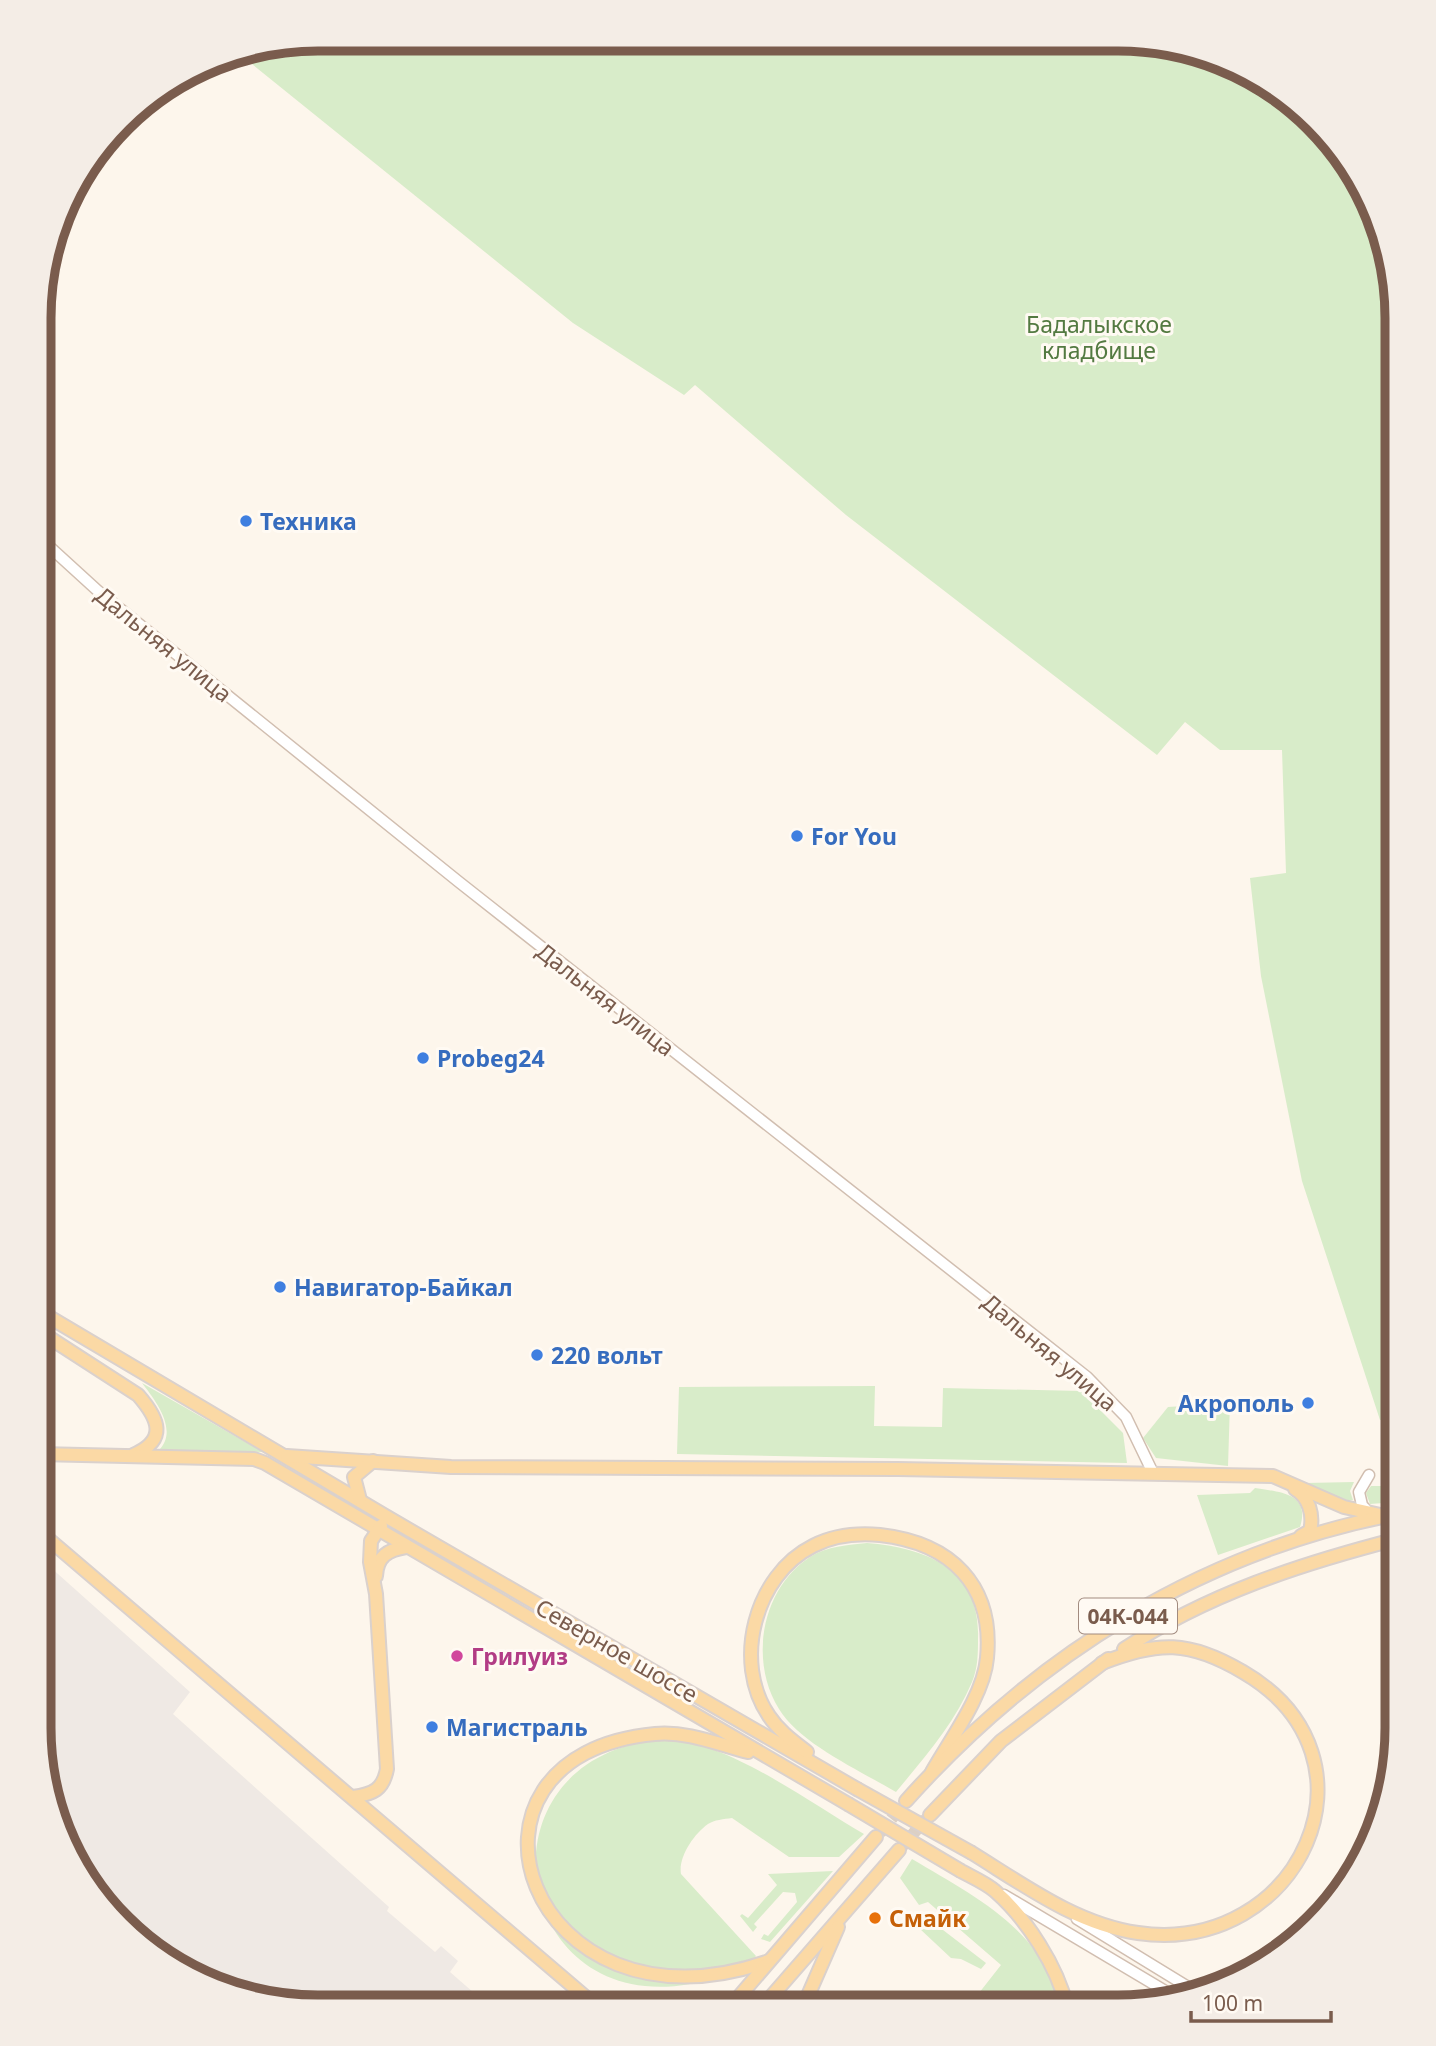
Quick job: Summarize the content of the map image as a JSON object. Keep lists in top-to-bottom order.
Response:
{
  "streets": {
    "main road": ["04К-044", "Северное шоссе"],
    "street": ["Дальняя улица"]
  },
  "parks": ["Бадалыкское кладбище"],
  "places": [
    "Техника",
    "For You",
    "Probeg24",
    "Навигатор-Байкал",
    "220 вольт",
    "Акрополь",
    "Грилуиз",
    "Магистраль",
    "Смайк"
  ],
  "scale_bar": "100 m"
}
